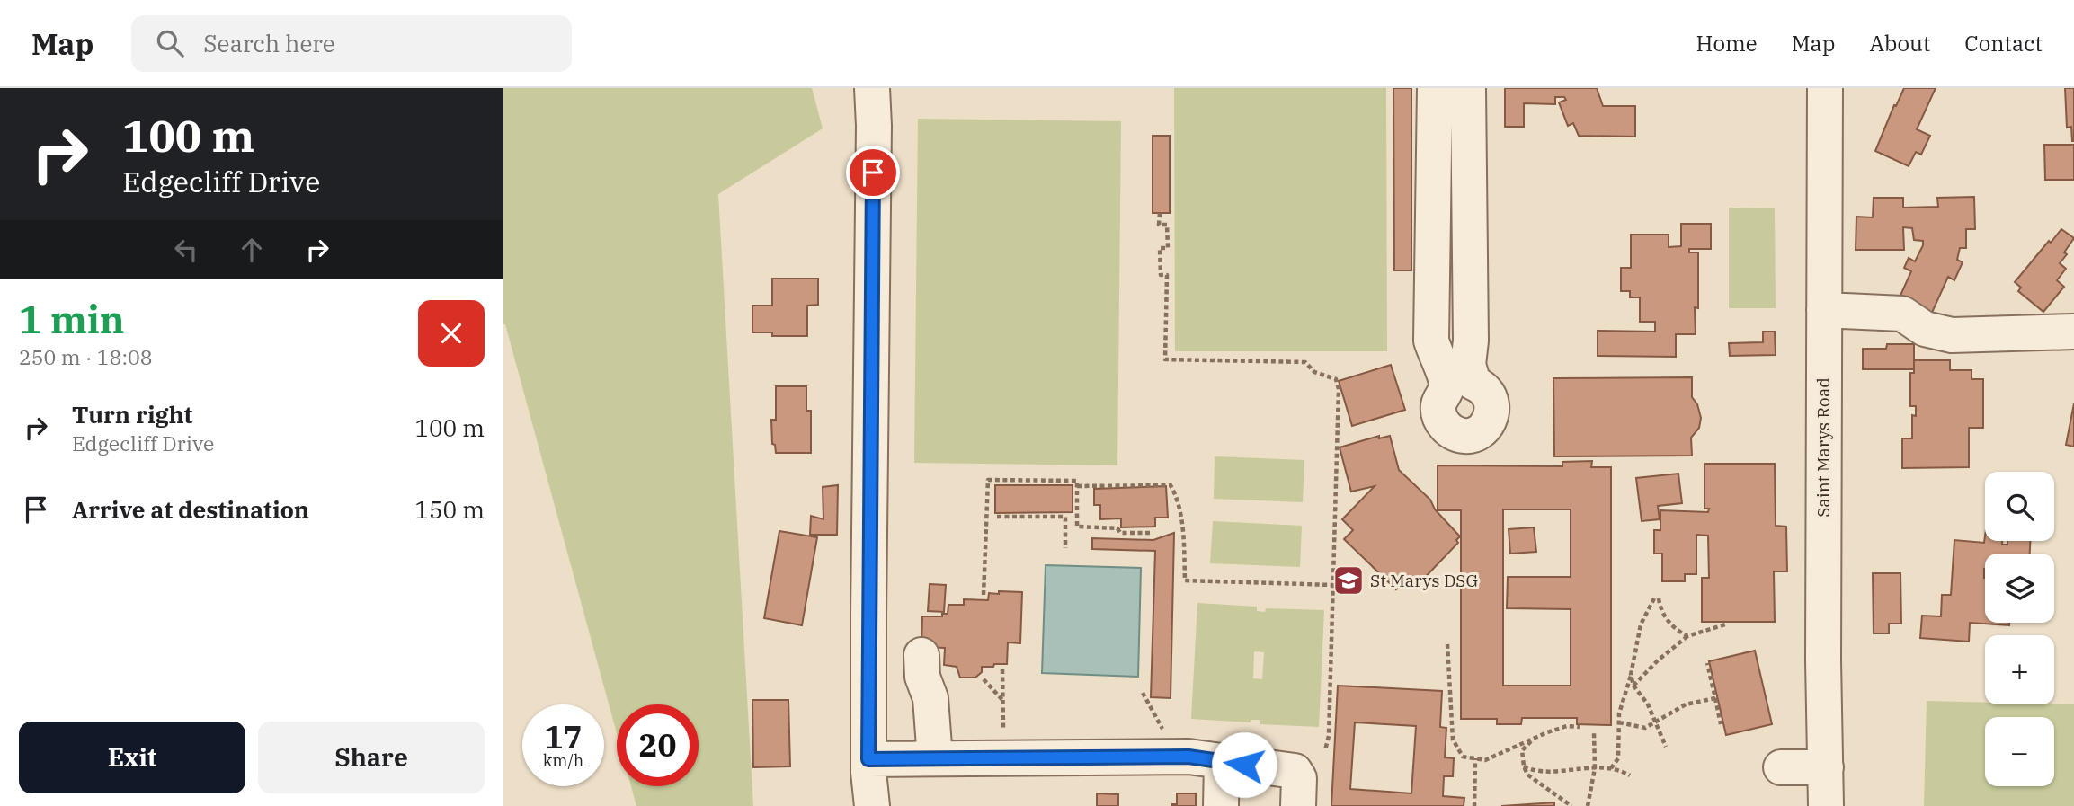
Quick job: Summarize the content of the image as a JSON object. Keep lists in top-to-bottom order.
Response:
{
  "streets": {
    "street": ["Saint Marys Road"]
  },
  "places": {
    "school or university": ["St Marys DSG"]
  },
  "page": {
    "header": "Map",
    "search": "Search here",
    "nav": [
      "Home",
      "Map",
      "About",
      "Contact"
    ],
    "turn": ["100 m", "Edgecliff Drive"],
    "heading": ["1 min", "250 m · 18:08"],
    "list": [
      {
        "name": "Turn right",
        "note": "Edgecliff Drive",
        "value": "100 m"
      },
      {
        "name": "Arrive at destination",
        "value": "150 m"
      }
    ],
    "map_buttons": ["+", "−"],
    "speed": "17 km/h",
    "limit": "20",
    "buttons": ["Exit", "Share"]
  }
}
